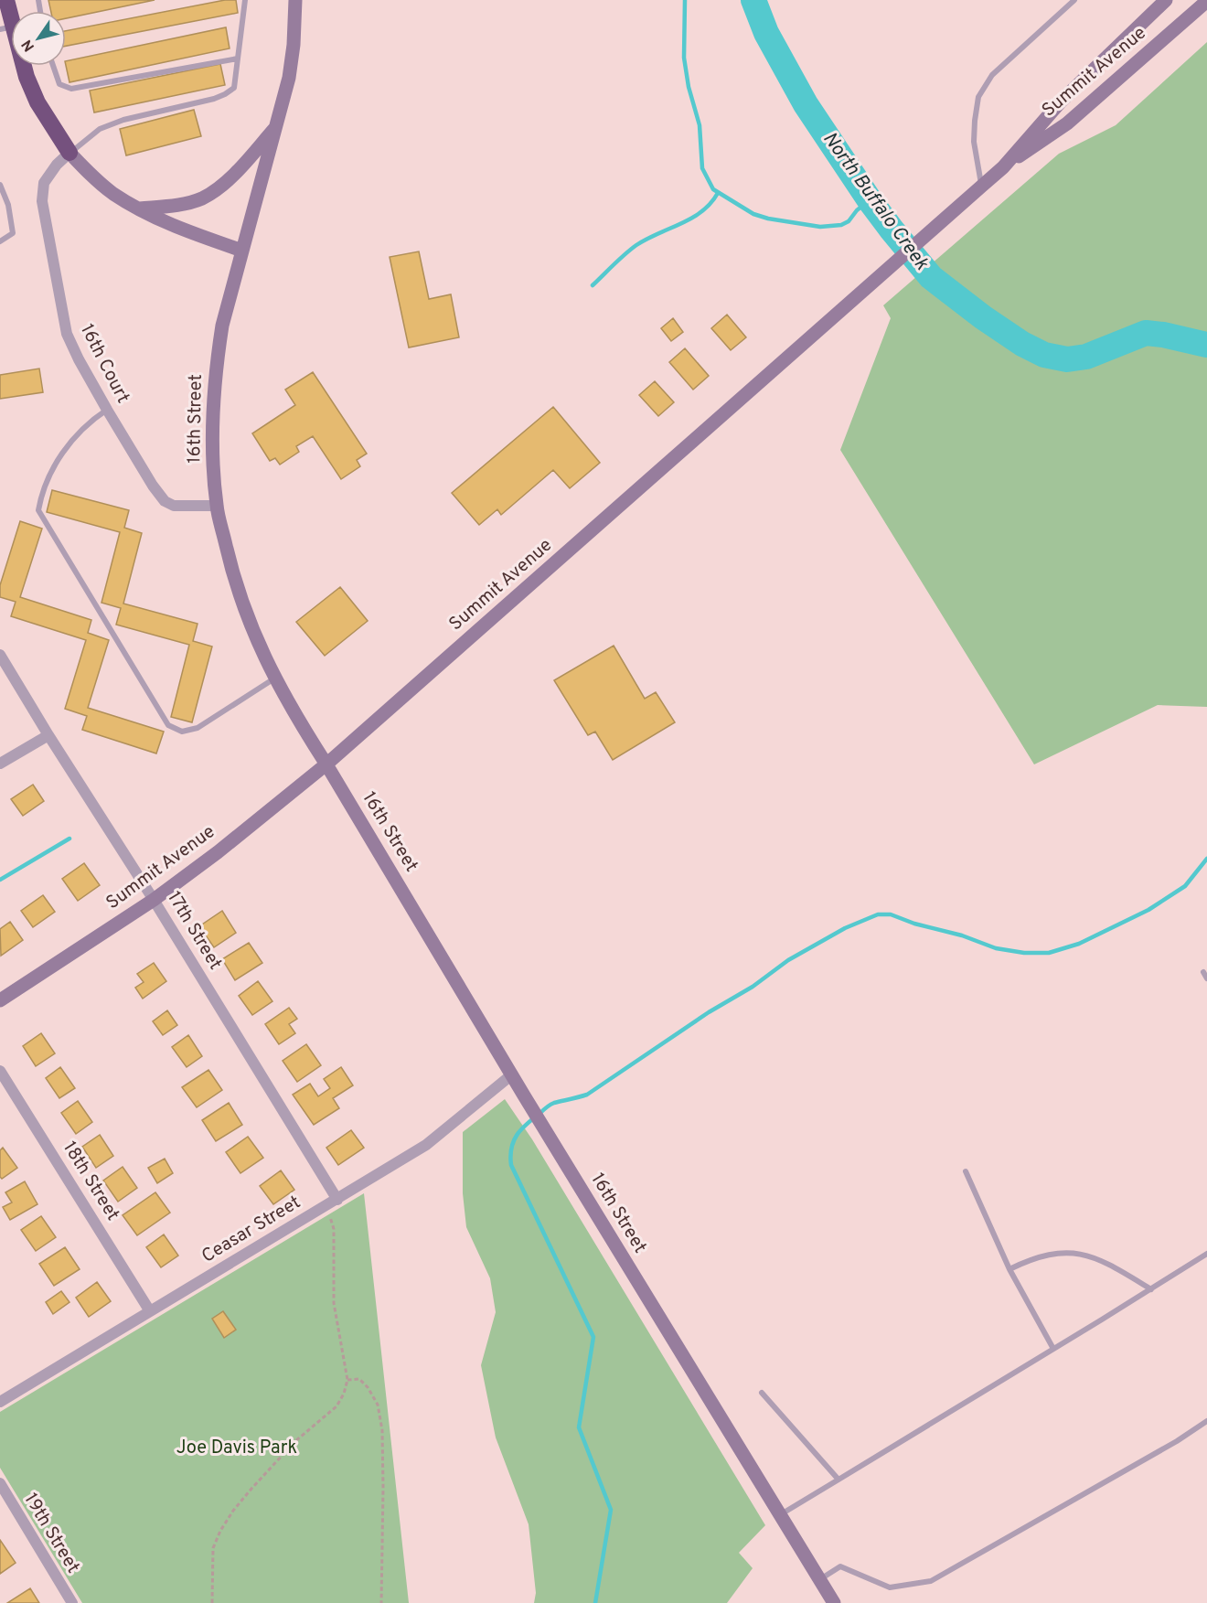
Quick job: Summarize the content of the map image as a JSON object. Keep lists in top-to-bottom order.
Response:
{
  "streets": {
    "main road": ["Summit Avenue", "16th Street"],
    "street": [
      "16th Court",
      "17th Street",
      "18th Street",
      "Ceasar Street",
      "19th Street"
    ]
  },
  "crossings": [
    ["Summit Avenue", "16th Street"],
    ["Summit Avenue", "17th Street"],
    ["16th Court", "16th Street"],
    ["16th Street", "Ceasar Street"],
    ["17th Street", "Ceasar Street"],
    ["18th Street", "Ceasar Street"]
  ],
  "water": ["North Buffalo Creek"],
  "parks": ["Joe Davis Park"],
  "north": "bottom left"
}
